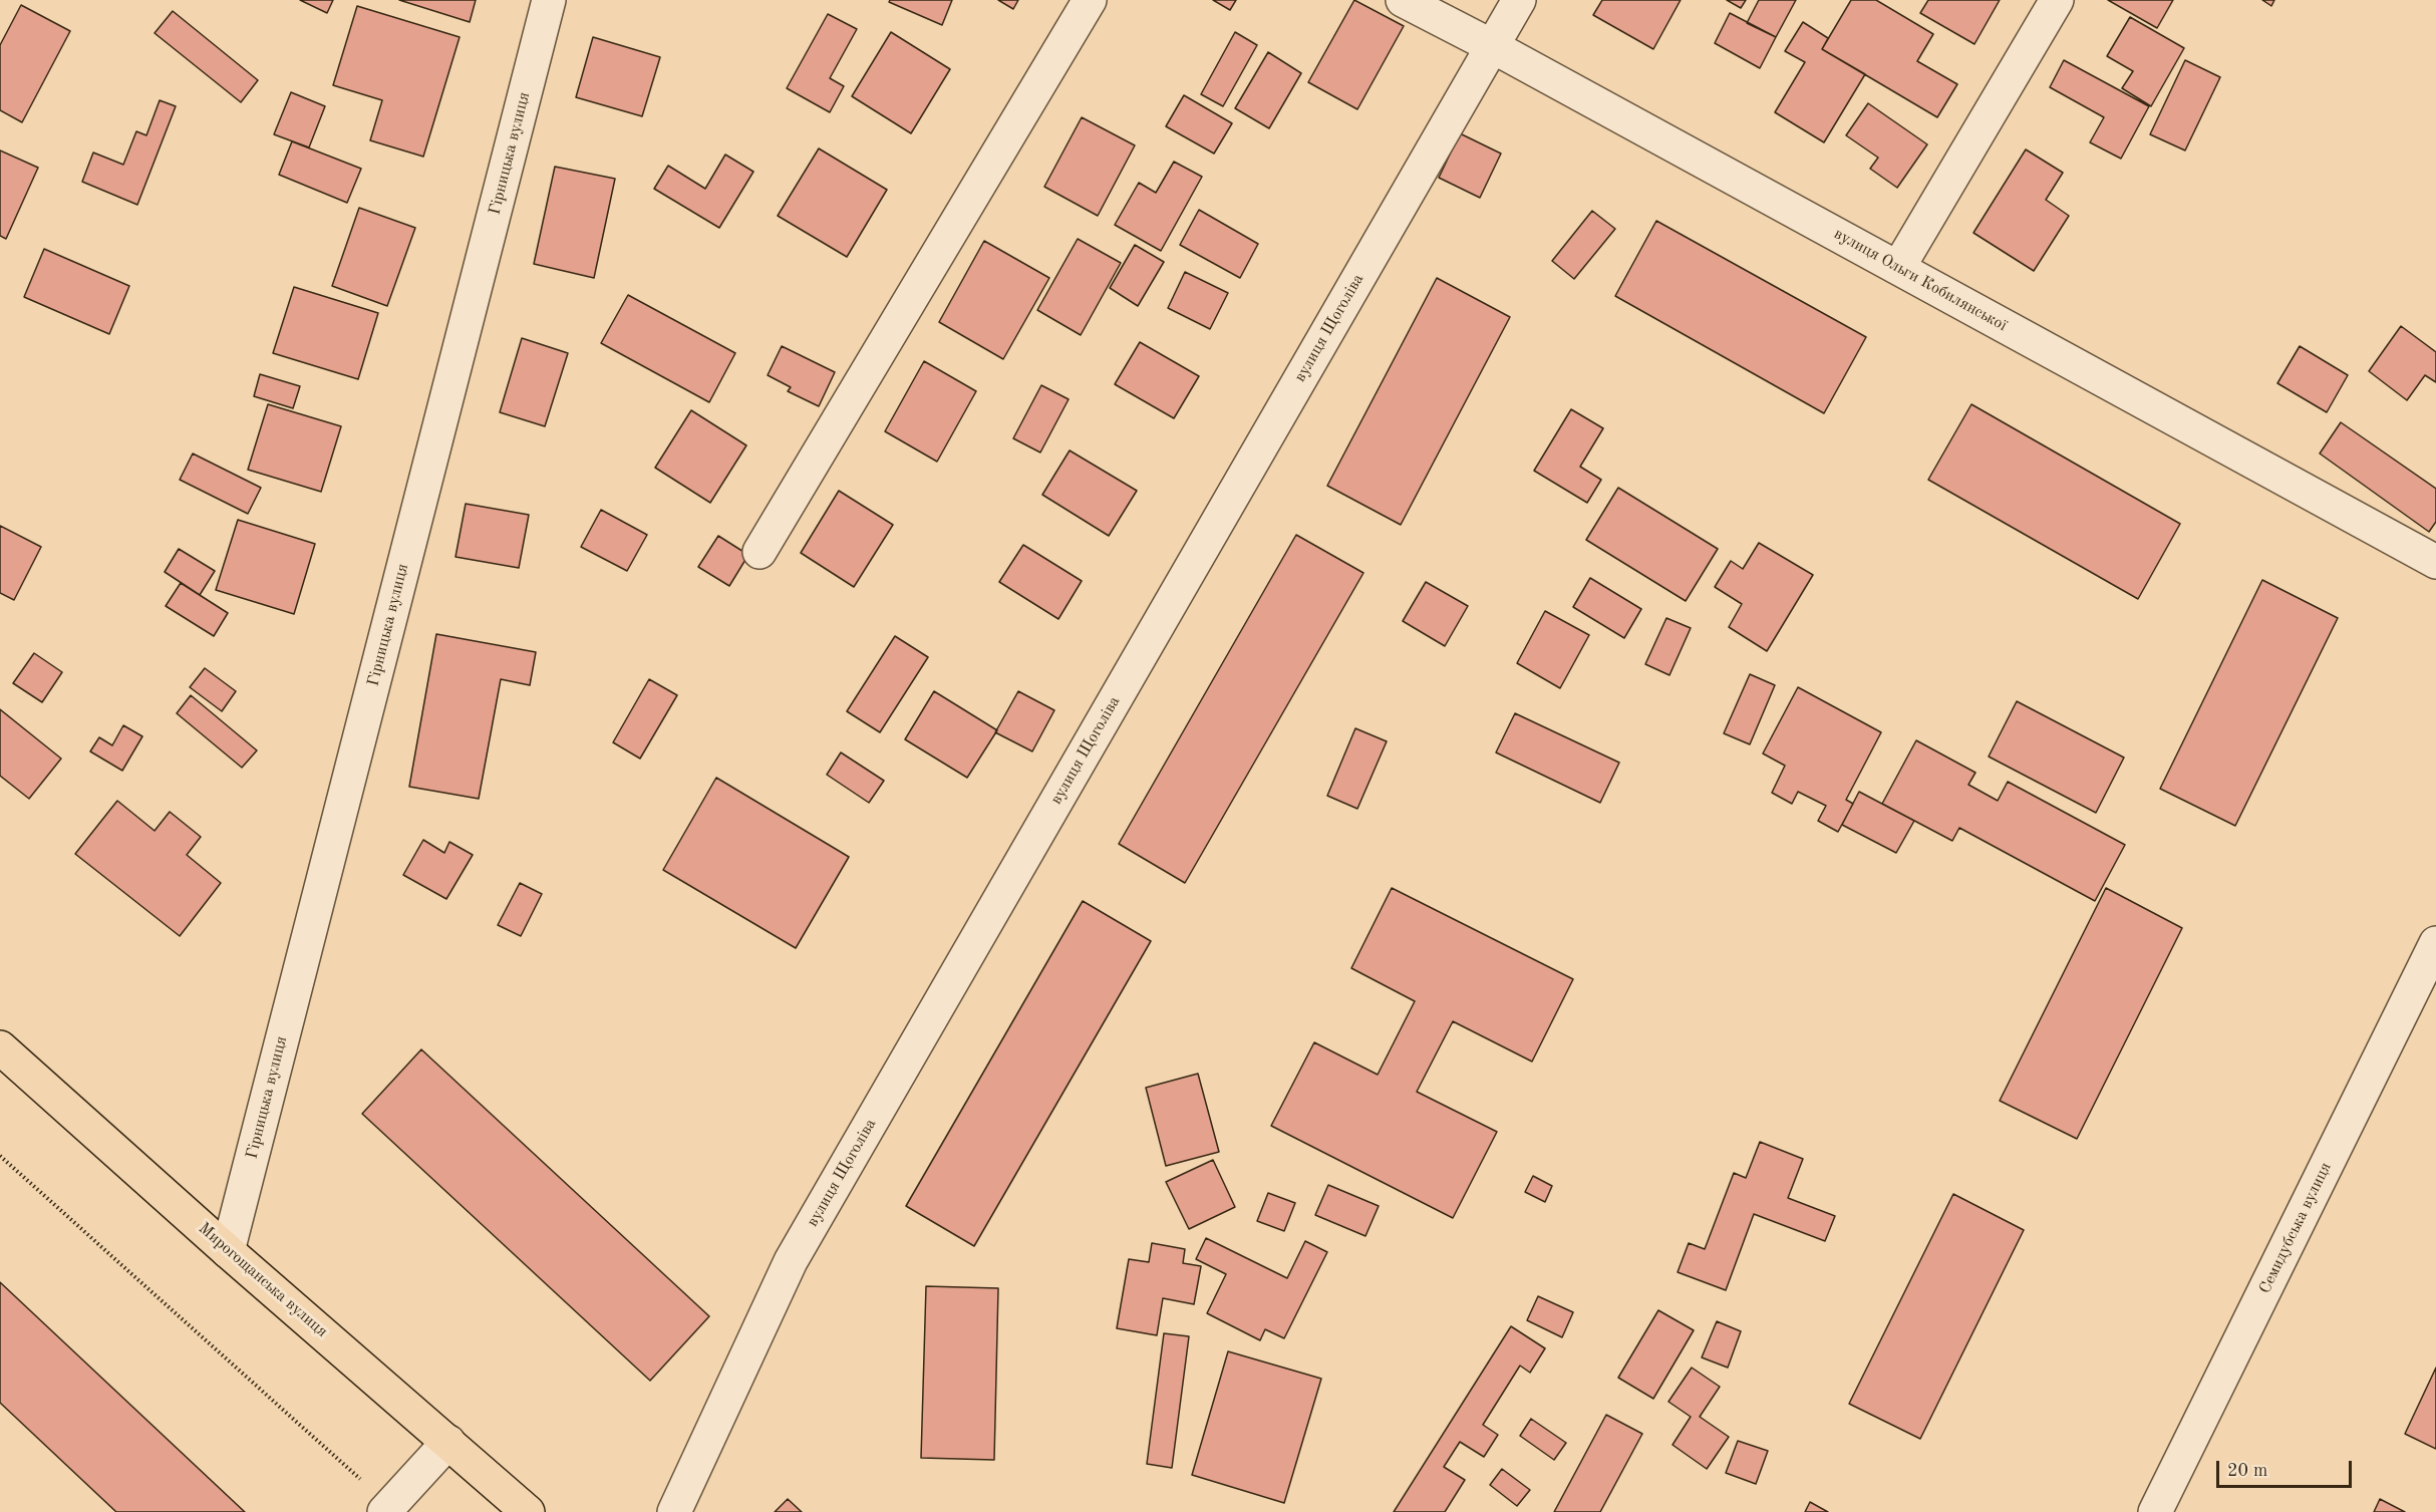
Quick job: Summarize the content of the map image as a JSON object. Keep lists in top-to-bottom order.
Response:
{
  "streets": {
    "main road": ["Мирогощанська вулиця"],
    "street": [
      "Гірницька вулиця",
      "вулиця Ольги Кобилянської",
      "вулиця Щоголіва",
      "Семидубська вулиця"
    ]
  },
  "crossings": [
    ["Гірницька вулиця", "Мирогощанська вулиця"],
    ["вулиця Ольги Кобилянської", "вулиця Щоголіва"]
  ],
  "scale_bar": "20 m"
}
